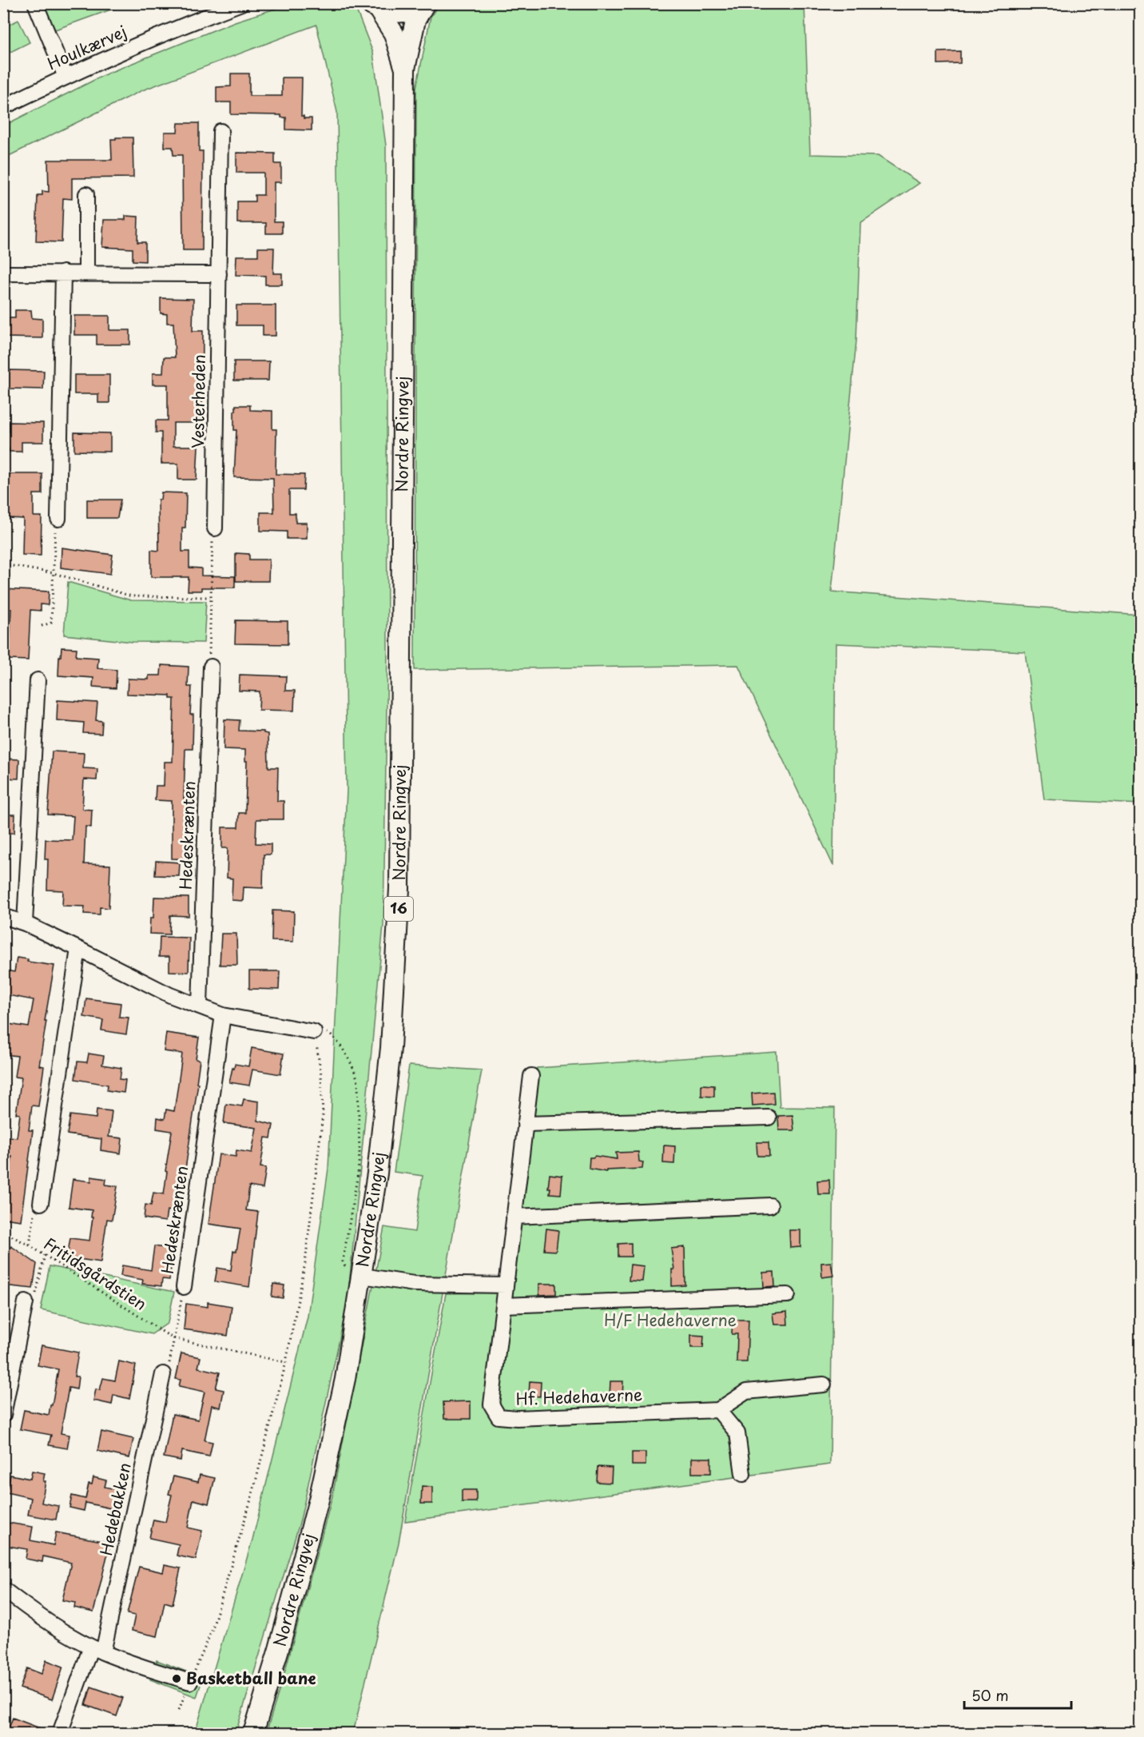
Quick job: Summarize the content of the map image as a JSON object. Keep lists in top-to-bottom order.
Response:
{
  "streets": {
    "main road": ["Nordre Ringvej", "16"],
    "street": [
      "Houlkærvej",
      "Vesterheden",
      "Hedeskrænten",
      "Hf. Hedehaverne",
      "Hedebakken"
    ],
    "path": ["Fritidsgårdstien"]
  },
  "crossings": [
    ["Nordre Ringvej", "16"]
  ],
  "parks": ["H/F Hedehaverne"],
  "places": ["Basketball bane"],
  "scale_bar": "50 m"
}
